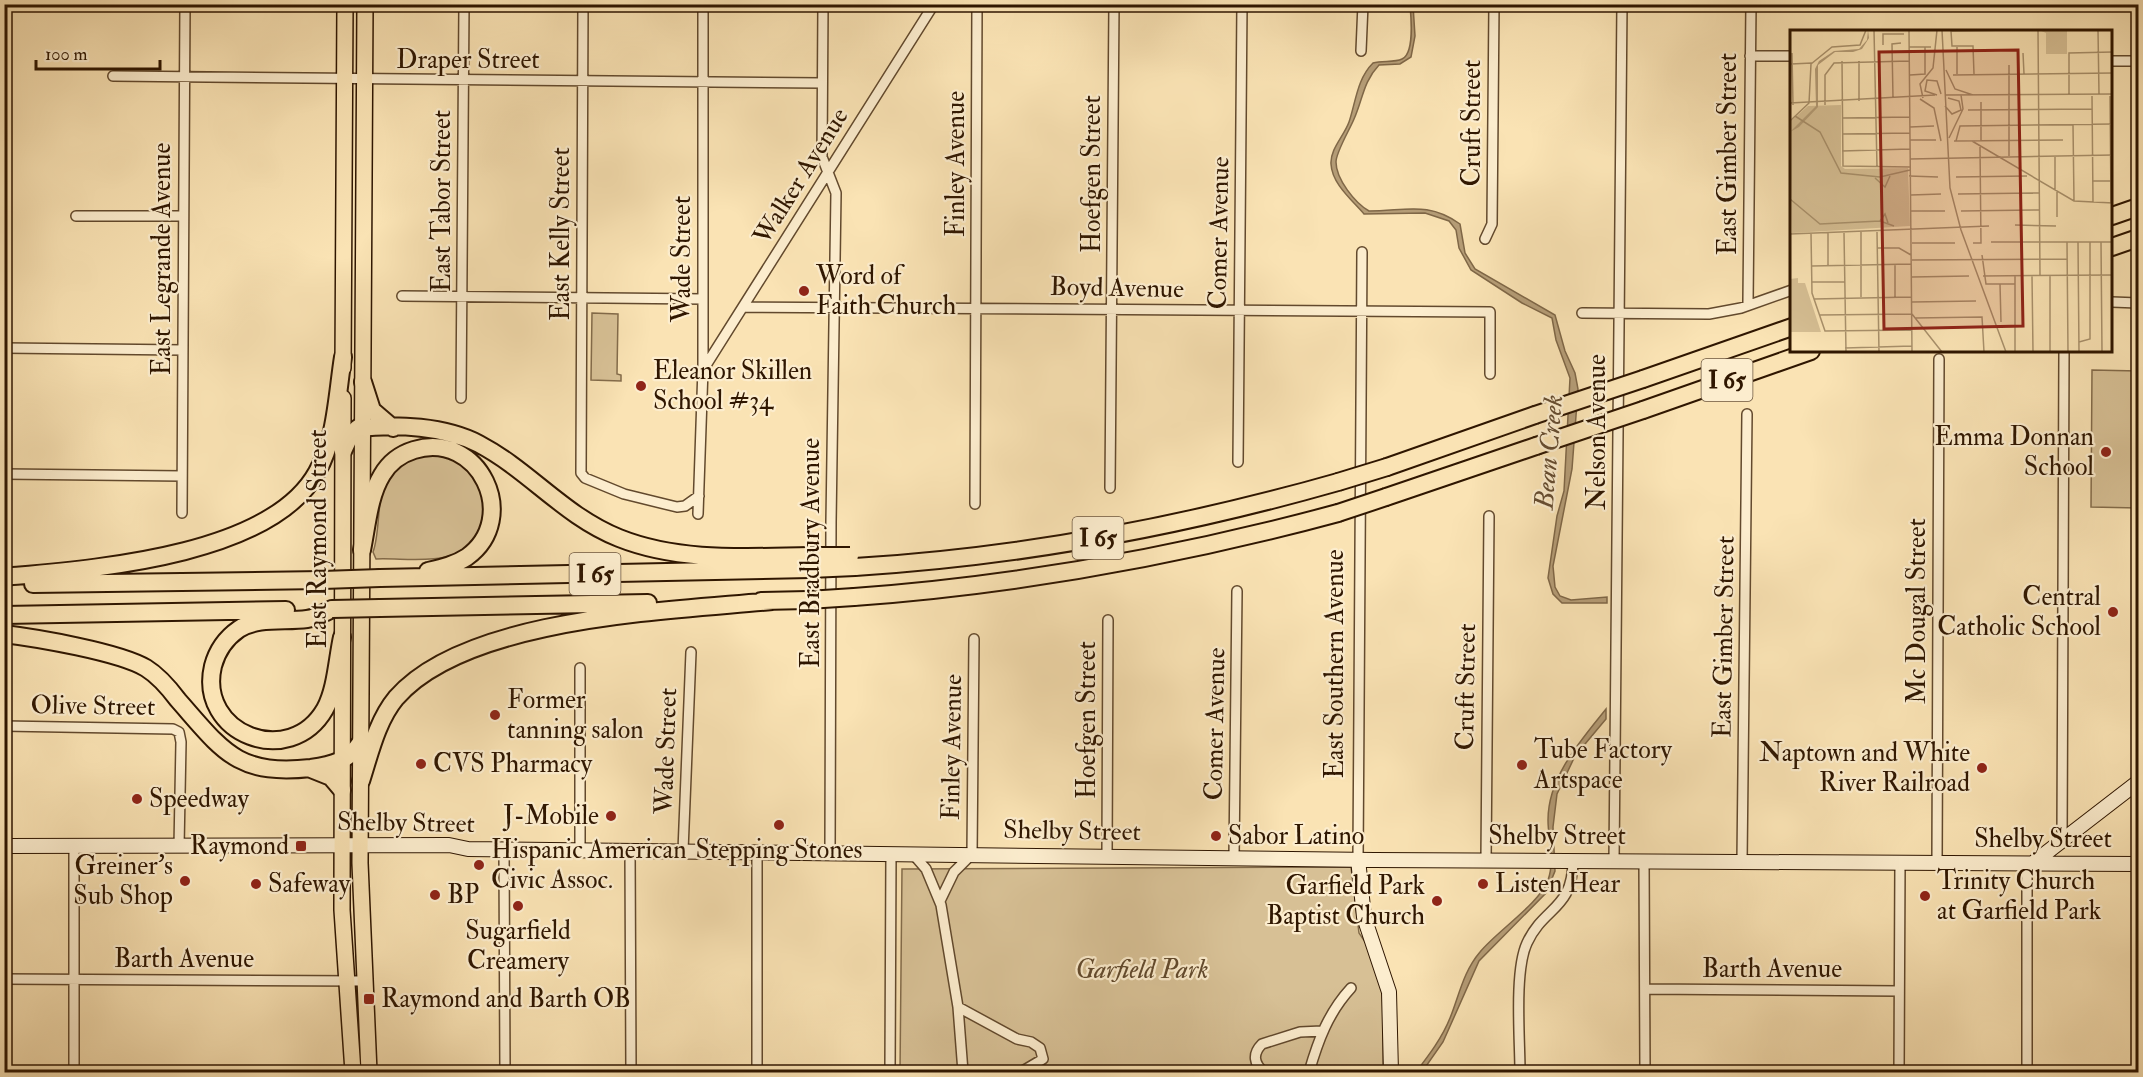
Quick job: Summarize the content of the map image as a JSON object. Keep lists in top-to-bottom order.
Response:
{
  "streets": {
    "highway": ["I 65"],
    "main road": ["East Raymond Street", "East Southern Avenue", "Shelby Street"],
    "street": [
      "Draper Street",
      "Cruft Street",
      "East Gimber Street",
      "Finley Avenue",
      "Hoefgen Street",
      "Walker Avenue",
      "East Tabor Street",
      "Comer Avenue",
      "East Kelly Street",
      "East Legrande Avenue",
      "Wade Street",
      "Boyd Avenue",
      "Nelson Avenue",
      "East Bradbury Avenue",
      "Mc Dougal Street",
      "Olive Street",
      "Barth Avenue"
    ]
  },
  "crossings": [
    ["Draper Street", "East Tabor Street"],
    ["Draper Street", "East Kelly Street"],
    ["Draper Street", "East Legrande Avenue"],
    ["Draper Street", "Wade Street"],
    ["Draper Street", "East Raymond Street"],
    ["Draper Street", "East Bradbury Avenue"],
    ["Cruft Street", "Shelby Street"],
    ["East Gimber Street", "Shelby Street"],
    ["Finley Avenue", "Boyd Avenue"],
    ["Finley Avenue", "Shelby Street"],
    ["Hoefgen Street", "Boyd Avenue"],
    ["Hoefgen Street", "Shelby Street"],
    ["Walker Avenue", "Wade Street"],
    ["Walker Avenue", "Boyd Avenue"],
    ["Walker Avenue", "East Bradbury Avenue"],
    ["Comer Avenue", "Boyd Avenue"],
    ["Comer Avenue", "Shelby Street"],
    ["East Kelly Street", "Wade Street"],
    ["Wade Street", "Shelby Street"],
    ["Boyd Avenue", "East Bradbury Avenue"],
    ["Boyd Avenue", "East Southern Avenue"],
    ["Nelson Avenue", "Shelby Street"],
    ["East Raymond Street", "Shelby Street"],
    ["East Raymond Street", "Barth Avenue"],
    ["East Bradbury Avenue", "Shelby Street"],
    ["Mc Dougal Street", "Shelby Street"],
    ["East Southern Avenue", "Shelby Street"],
    ["Olive Street", "Shelby Street"]
  ],
  "water": ["Bean Creek"],
  "parks": ["Garfield Park"],
  "places": {
    "other": [
      "Word of Faith Church",
      "Eleanor Skillen School #34",
      "Emma Donnan School",
      "Central Catholic School",
      "Former tanning salon",
      "CVS Pharmacy",
      "Tube Factory Artspace",
      "Naptown and White River Railroad",
      "Speedway",
      "J-Mobile",
      "Stepping Stones",
      "Sabor Latino",
      "Hispanic American Civic Assoc.",
      "Greiner's Sub Shop",
      "Safeway",
      "Listen Hear",
      "BP",
      "Trinity Church at Garfield Park",
      "Garfield Park Baptist Church",
      "Sugarfield Creamery"
    ],
    "transit": ["Raymond", "Raymond and Barth OB"]
  },
  "scale_bar": "100 m"
}
